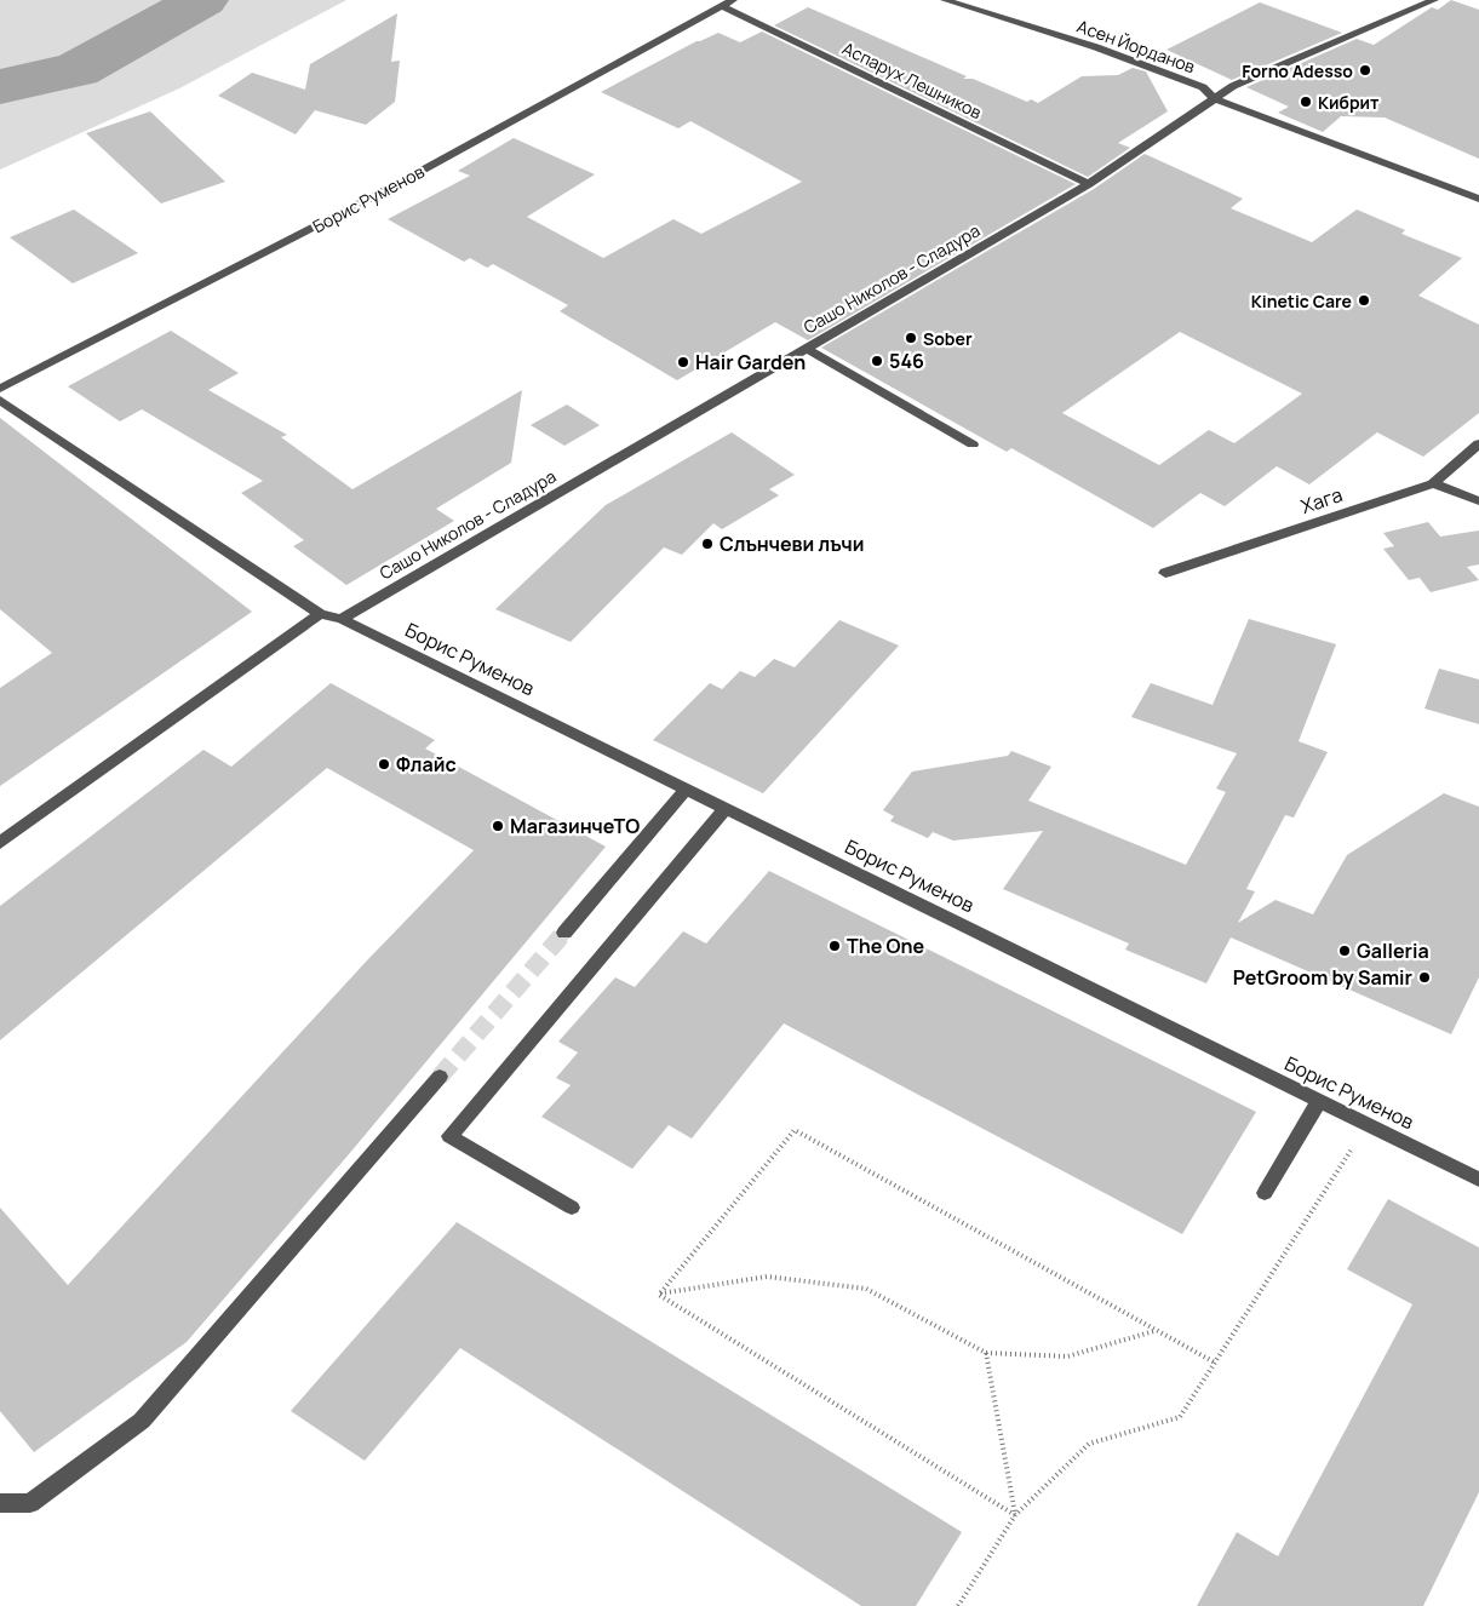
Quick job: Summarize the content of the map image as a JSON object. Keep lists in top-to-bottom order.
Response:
{
  "streets": {
    "street": [
      "Асен Йорданов",
      "Аспарух Лешников",
      "Борис Руменов",
      "Сашо Николов - Сладура",
      "Хага"
    ]
  },
  "crossings": [
    ["Асен Йорданов", "Сашо Николов - Сладура"],
    ["Аспарух Лешников", "Борис Руменов"],
    ["Аспарух Лешников", "Сашо Николов - Сладура"],
    ["Борис Руменов", "Сашо Николов - Сладура"]
  ],
  "places": [
    "Forno Adesso",
    "Кибрит",
    "Kinetic Care",
    "Sober",
    "546",
    "Hair Garden",
    "Слънчеви лъчи",
    "Флайс",
    "МагазинчеТО",
    "The One",
    "Galleria",
    "PetGroom by Samir"
  ]
}
